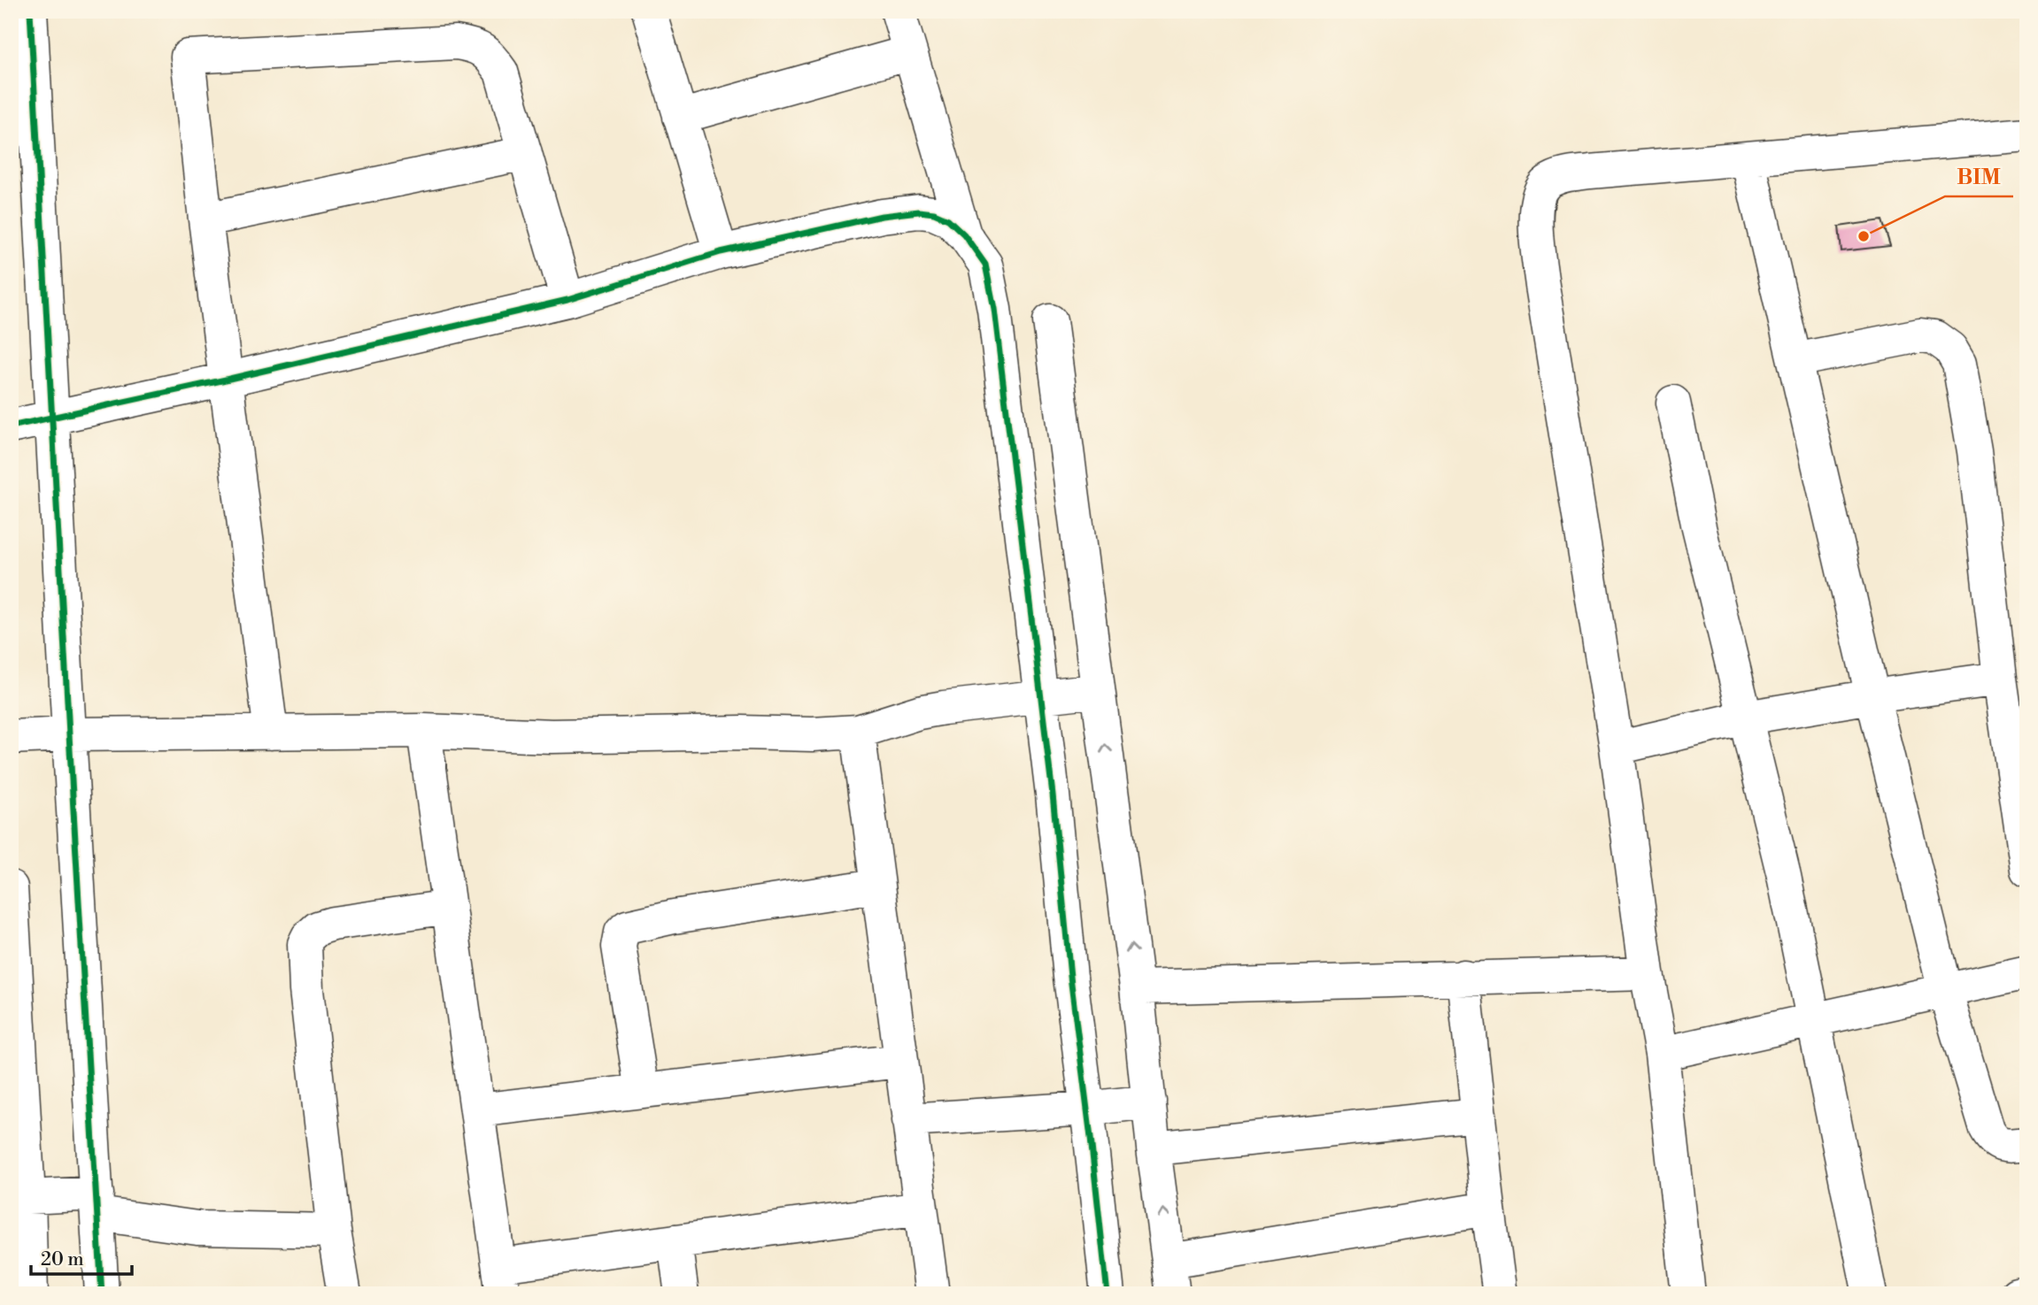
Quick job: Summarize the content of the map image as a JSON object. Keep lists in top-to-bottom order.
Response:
{
  "places": ["BIM"],
  "scale_bar": "20 m"
}
